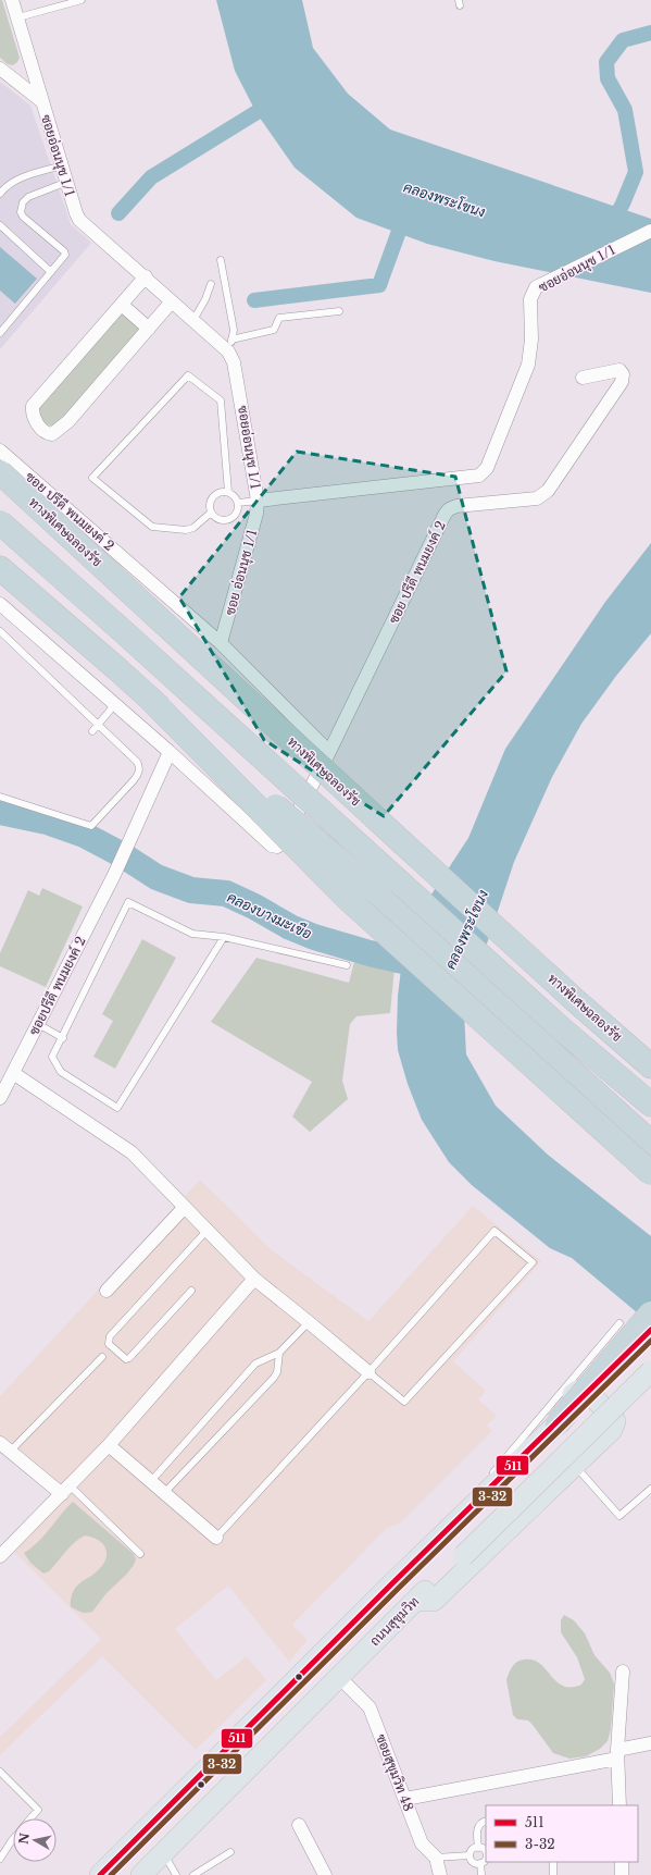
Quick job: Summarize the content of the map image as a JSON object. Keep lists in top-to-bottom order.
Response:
{
  "streets": {
    "highway": ["ทางพิเศษฉลองรัช"],
    "main road": ["ถนนสุขุมวิท"],
    "street": [
      "ซอยอ่อนนุช 1/1",
      "ซอย ปรีดี พนมยงค์ 2",
      "ซอย อ่อนนุช 1/1",
      "ซอยปรีดี พนมยงค์ 2",
      "ซอยสุขุมวิท 48"
    ]
  },
  "crossings": [
    ["ซอยอ่อนนุช 1/1", "ซอย อ่อนนุช 1/1"],
    ["ซอย ปรีดี พนมยงค์ 2", "ซอย อ่อนนุช 1/1"],
    ["ซอย ปรีดี พนมยงค์ 2", "ซอยปรีดี พนมยงค์ 2"],
    ["ถนนสุขุมวิท", "ซอยสุขุมวิท 48"]
  ],
  "water": ["คลองพระโขนง", "คลองบางมะเขือ"],
  "lines": ["transit line 511", "transit line 3-32"],
  "legend": ["511", "3-32"],
  "north": "left"
}
